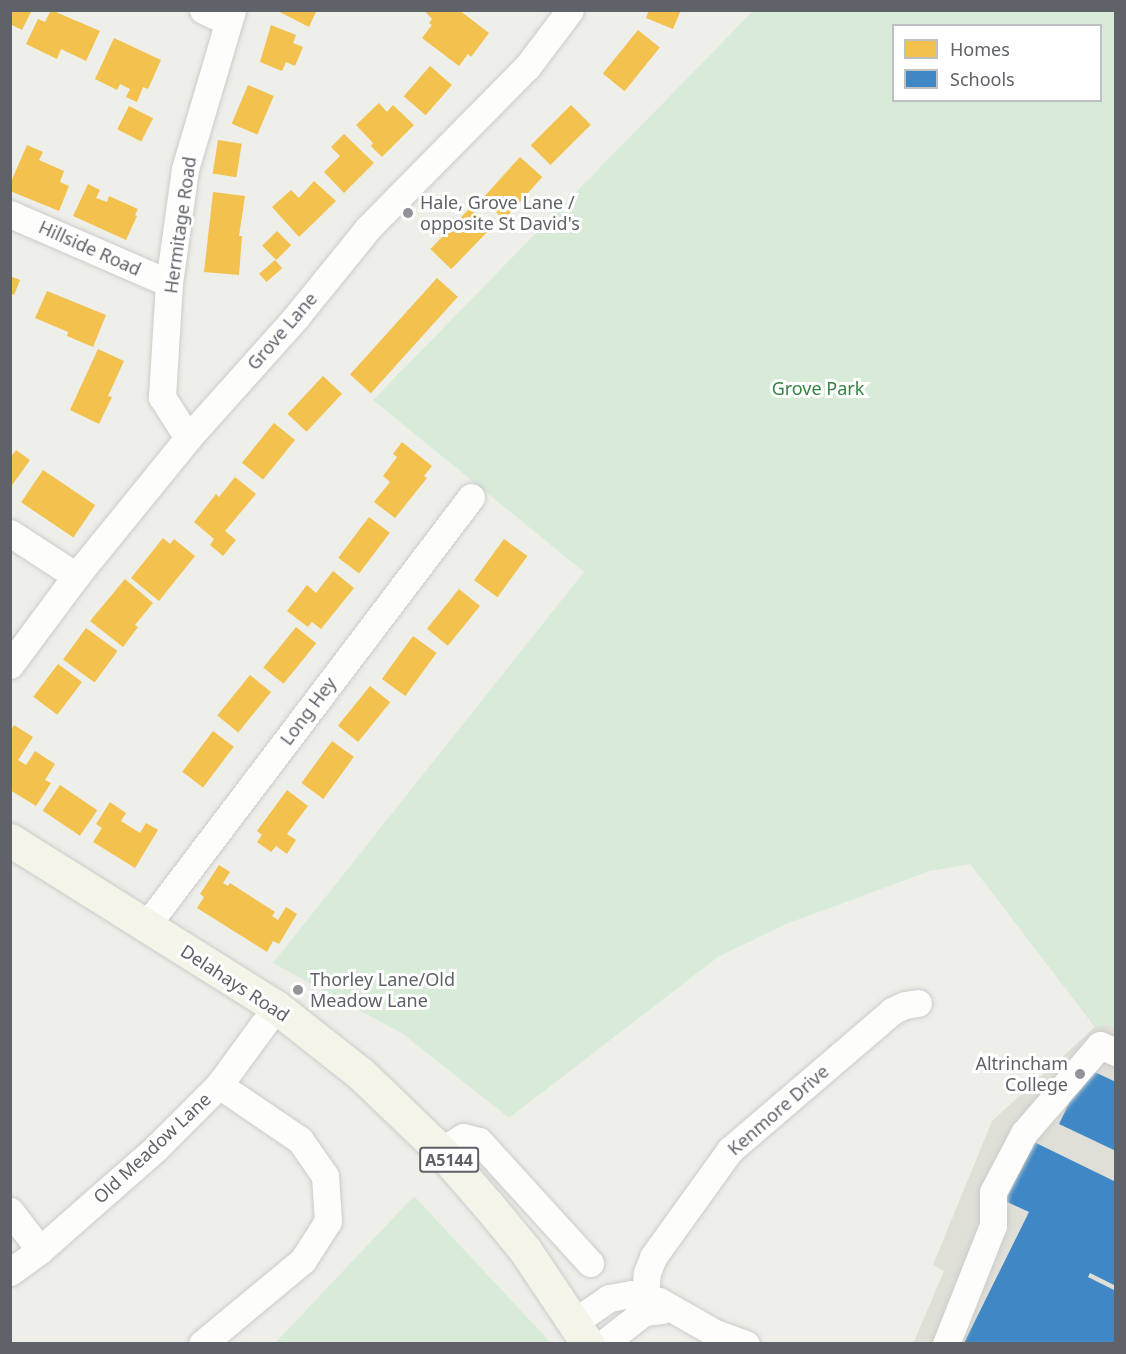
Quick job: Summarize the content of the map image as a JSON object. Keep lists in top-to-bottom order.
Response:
{
  "streets": {
    "main road": ["Delahays Road", "A5144"],
    "street": [
      "Hermitage Road",
      "Hillside Road",
      "Grove Lane",
      "Long Hey",
      "Kenmore Drive",
      "Old Meadow Lane"
    ]
  },
  "crossings": [
    ["Hermitage Road", "Hillside Road"],
    ["Hermitage Road", "Grove Lane"],
    ["Long Hey", "Delahays Road"],
    ["Delahays Road", "Old Meadow Lane"]
  ],
  "parks": ["Grove Park"],
  "places": ["Hale, Grove Lane / opposite St David's", "Thorley Lane/Old Meadow Lane", "Altrincham College"],
  "legend": ["Homes", "Schools"]
}
